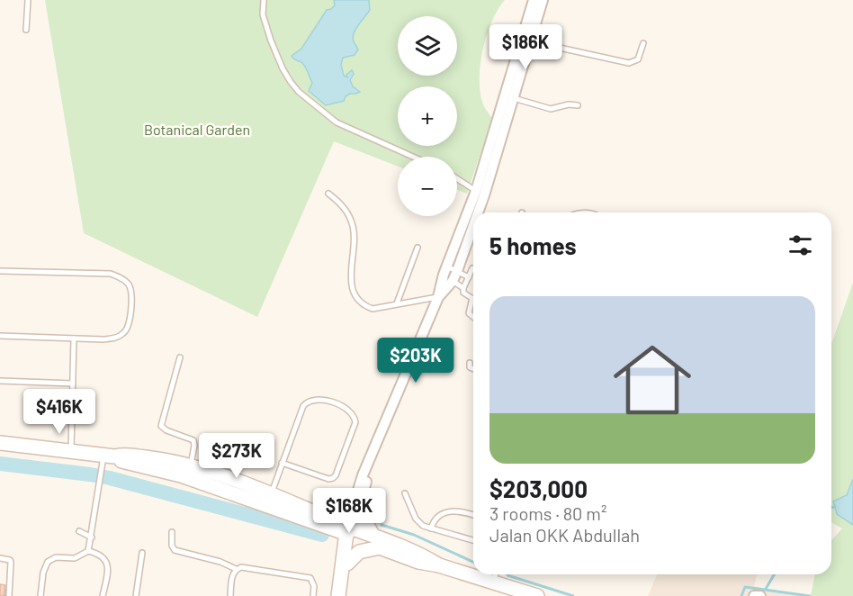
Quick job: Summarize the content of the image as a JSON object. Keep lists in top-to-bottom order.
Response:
{
  "parks": ["Botanical Garden"],
  "page": {
    "map_buttons": ["+", "−"],
    "price": [
      "$186K",
      "$203K",
      "$416K",
      "$273K",
      "$168K"
    ],
    "heading": "5 homes",
    "list": [
      {
        "name": "$203,000",
        "note": "3 rooms · 80 m² · Jalan OKK Abdullah"
      }
    ]
  }
}
